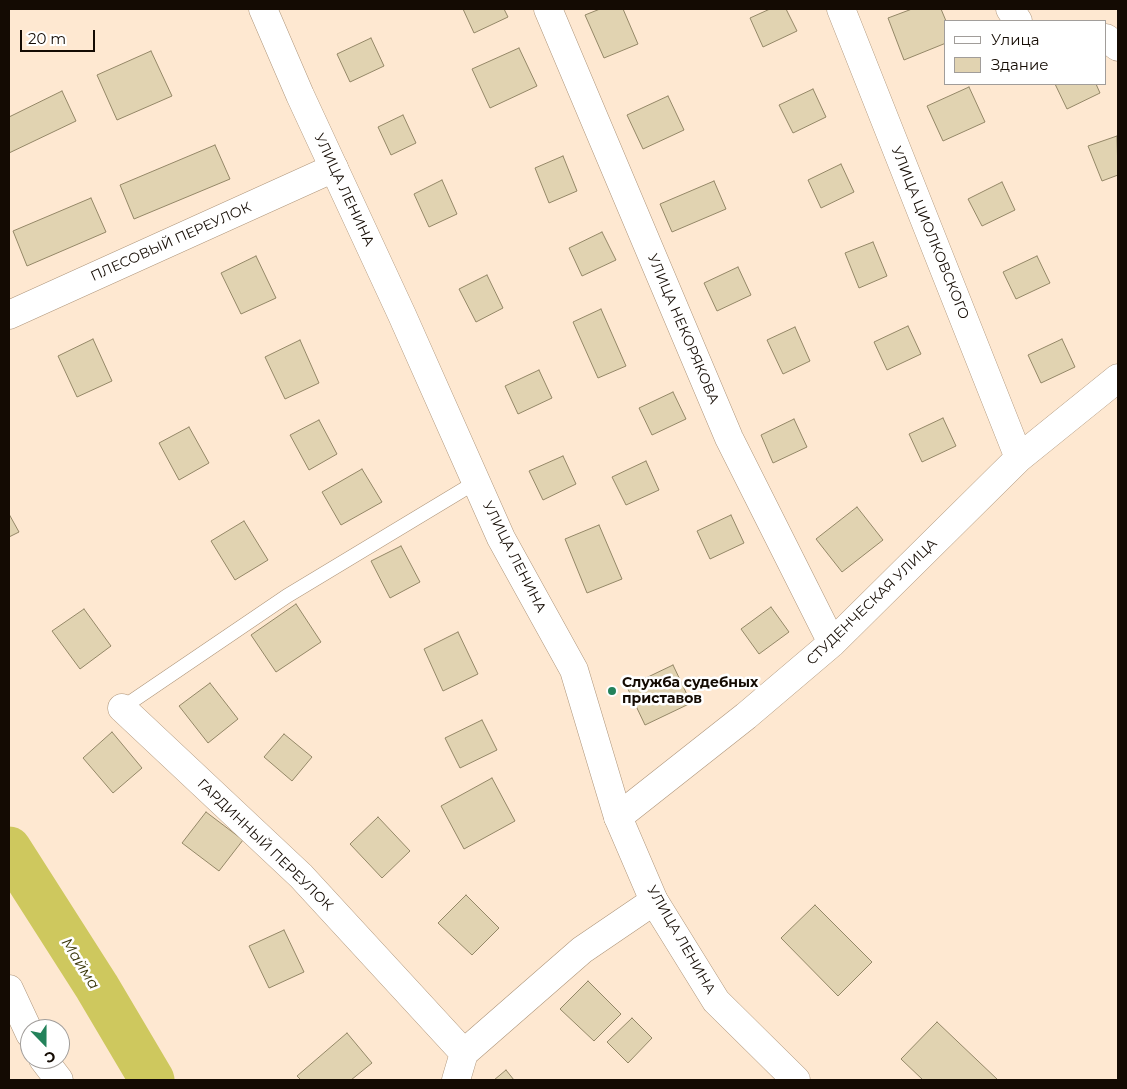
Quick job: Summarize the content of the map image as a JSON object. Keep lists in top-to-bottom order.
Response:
{
  "streets": {
    "street": [
      "УЛИЦА ЛЕНИНА",
      "УЛИЦА ЦИОЛКОВСКОГО",
      "ПЛЕСОВЫЙ ПЕРЕУЛОК",
      "УЛИЦА НЕКОРЯКОВА",
      "СТУДЕНЧЕСКАЯ УЛИЦА",
      "ГАРДИННЫЙ ПЕРЕУЛОК"
    ]
  },
  "crossings": [
    ["УЛИЦА ЛЕНИНА", "ПЛЕСОВЫЙ ПЕРЕУЛОК"],
    ["УЛИЦА ЛЕНИНА", "СТУДЕНЧЕСКАЯ УЛИЦА"],
    ["УЛИЦА ЦИОЛКОВСКОГО", "СТУДЕНЧЕСКАЯ УЛИЦА"],
    ["УЛИЦА НЕКОРЯКОВА", "СТУДЕНЧЕСКАЯ УЛИЦА"]
  ],
  "water": ["Майма"],
  "places": ["Служба судебных приставов"],
  "legend": ["Улица", "Здание"],
  "scale_bar": "20 m",
  "north": "bottom"
}
